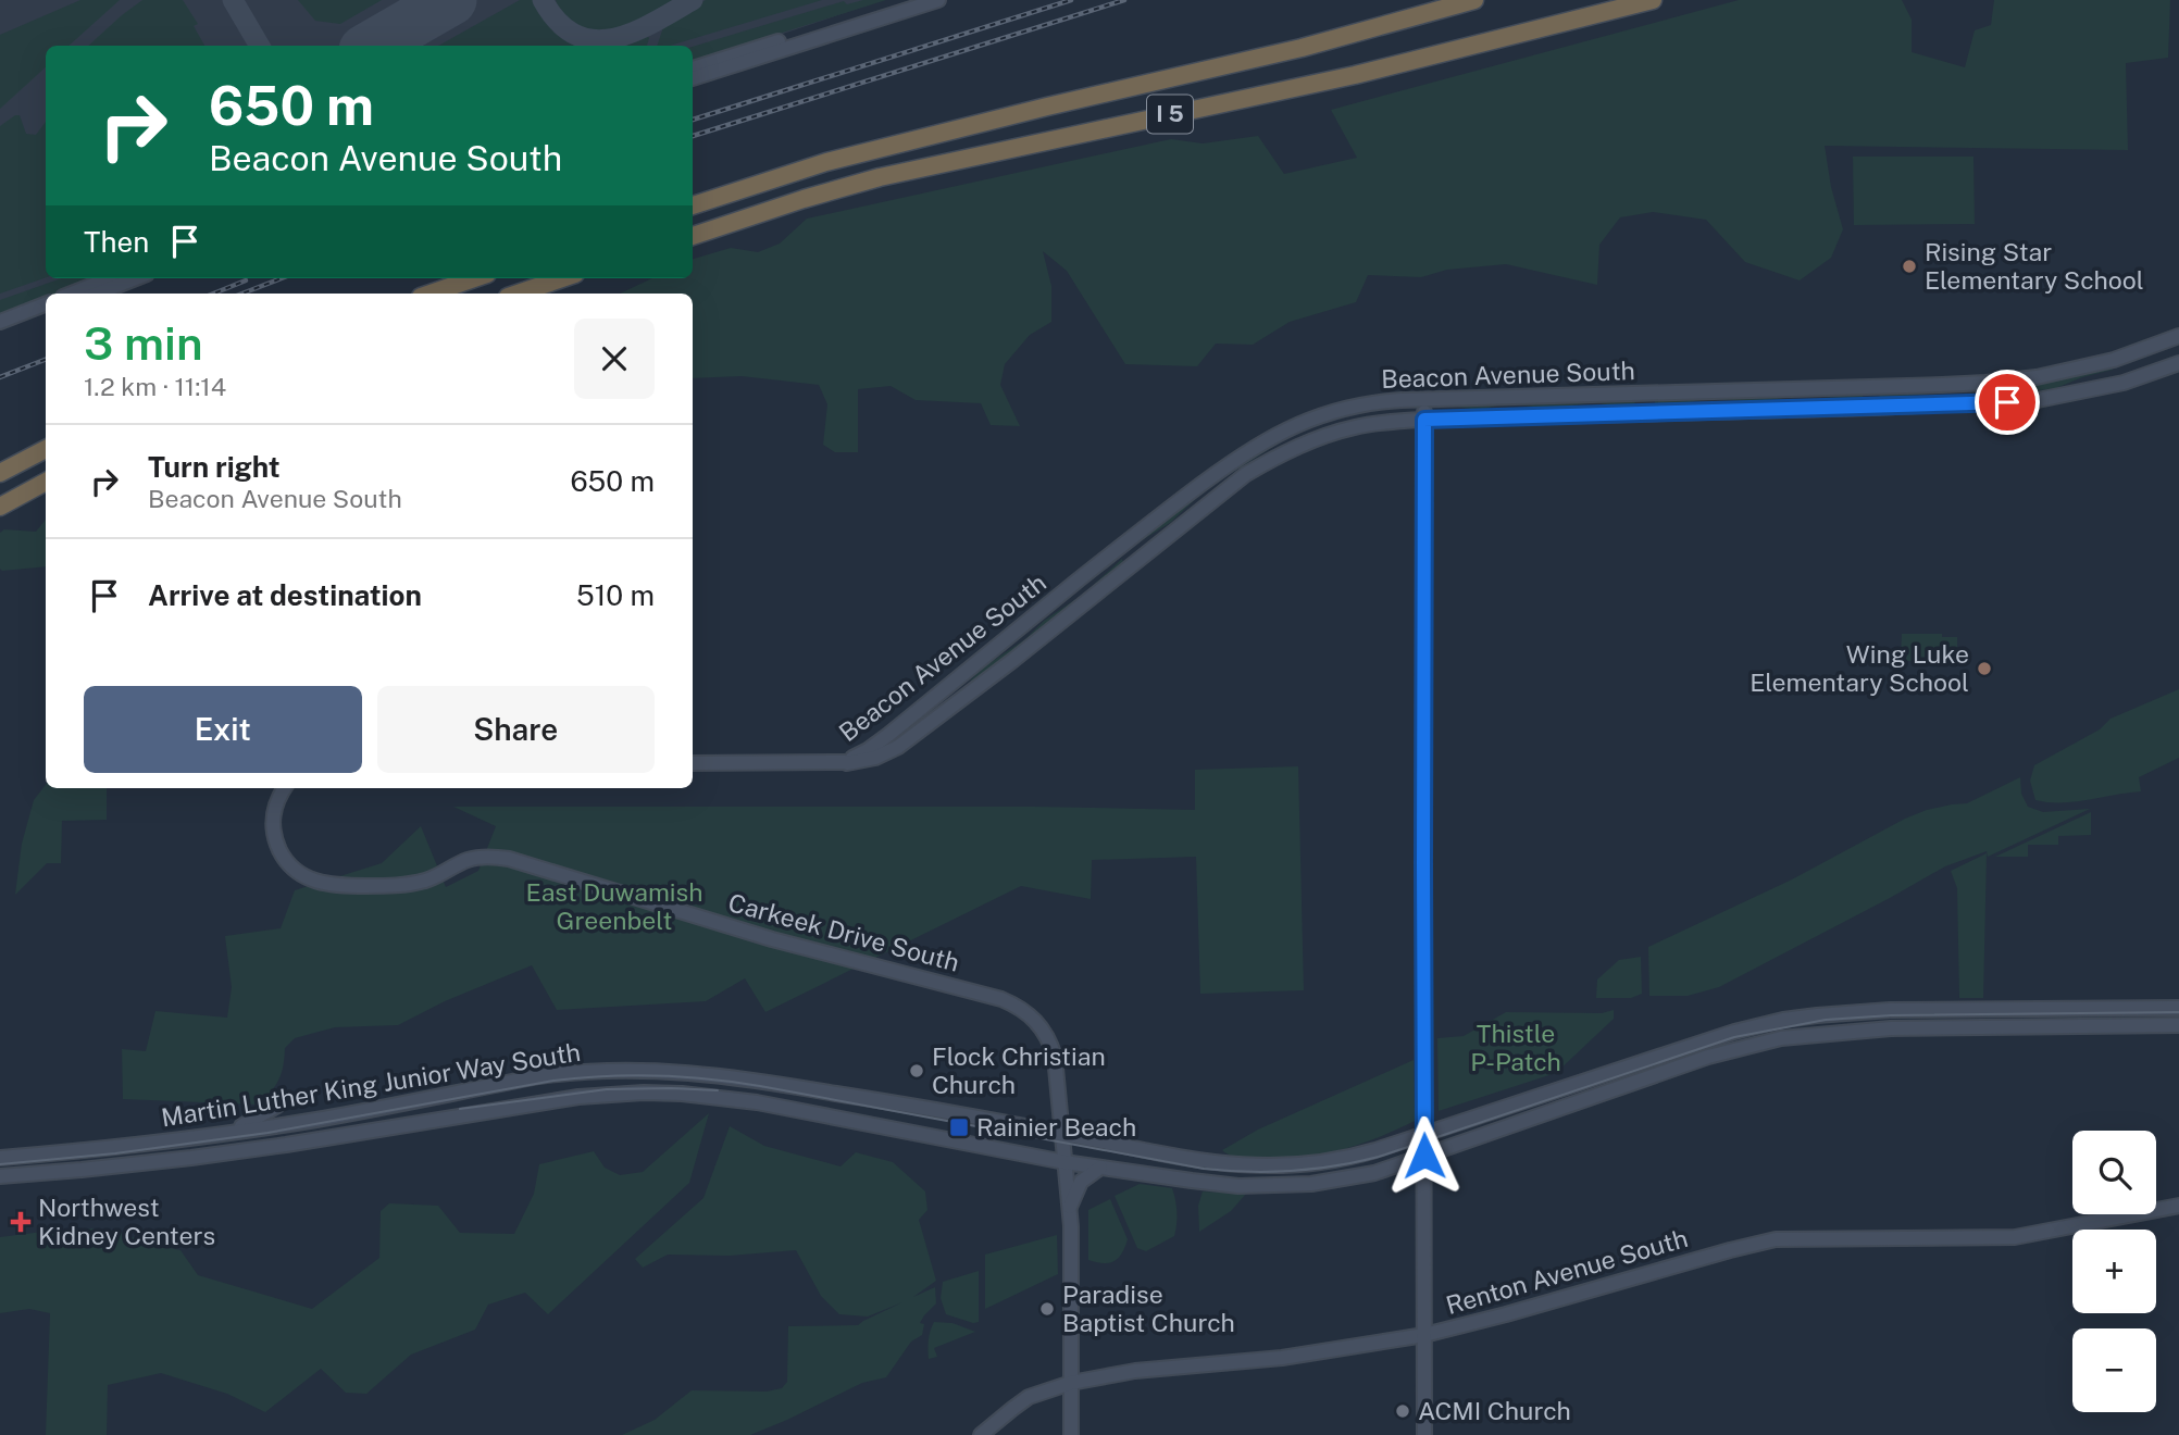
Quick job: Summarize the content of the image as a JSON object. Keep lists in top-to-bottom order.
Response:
{
  "streets": {
    "highway": ["I 5"],
    "main road": [
      "Beacon Avenue South",
      "Carkeek Drive South",
      "Martin Luther King Junior Way South",
      "Renton Avenue South"
    ]
  },
  "crossings": [
    ["Carkeek Drive South", "Martin Luther King Junior Way South"]
  ],
  "parks": ["East Duwamish Greenbelt", "Thistle P-Patch"],
  "places": {
    "other": [
      "Rising Star Elementary School",
      "Wing Luke Elementary School",
      "Flock Christian Church",
      "Paradise Baptist Church",
      "ACMI Church"
    ],
    "transit": ["Rainier Beach"],
    "health": ["Northwest Kidney Centers"]
  },
  "page": {
    "turn": ["650 m", "Beacon Avenue South"],
    "then": "Then",
    "heading": ["3 min", "1.2 km · 11:14"],
    "list": [
      {
        "name": "Turn right",
        "note": "Beacon Avenue South",
        "value": "650 m"
      },
      {
        "name": "Arrive at destination",
        "value": "510 m"
      }
    ],
    "buttons": ["Exit", "Share"],
    "map_buttons": ["+", "−"]
  }
}
